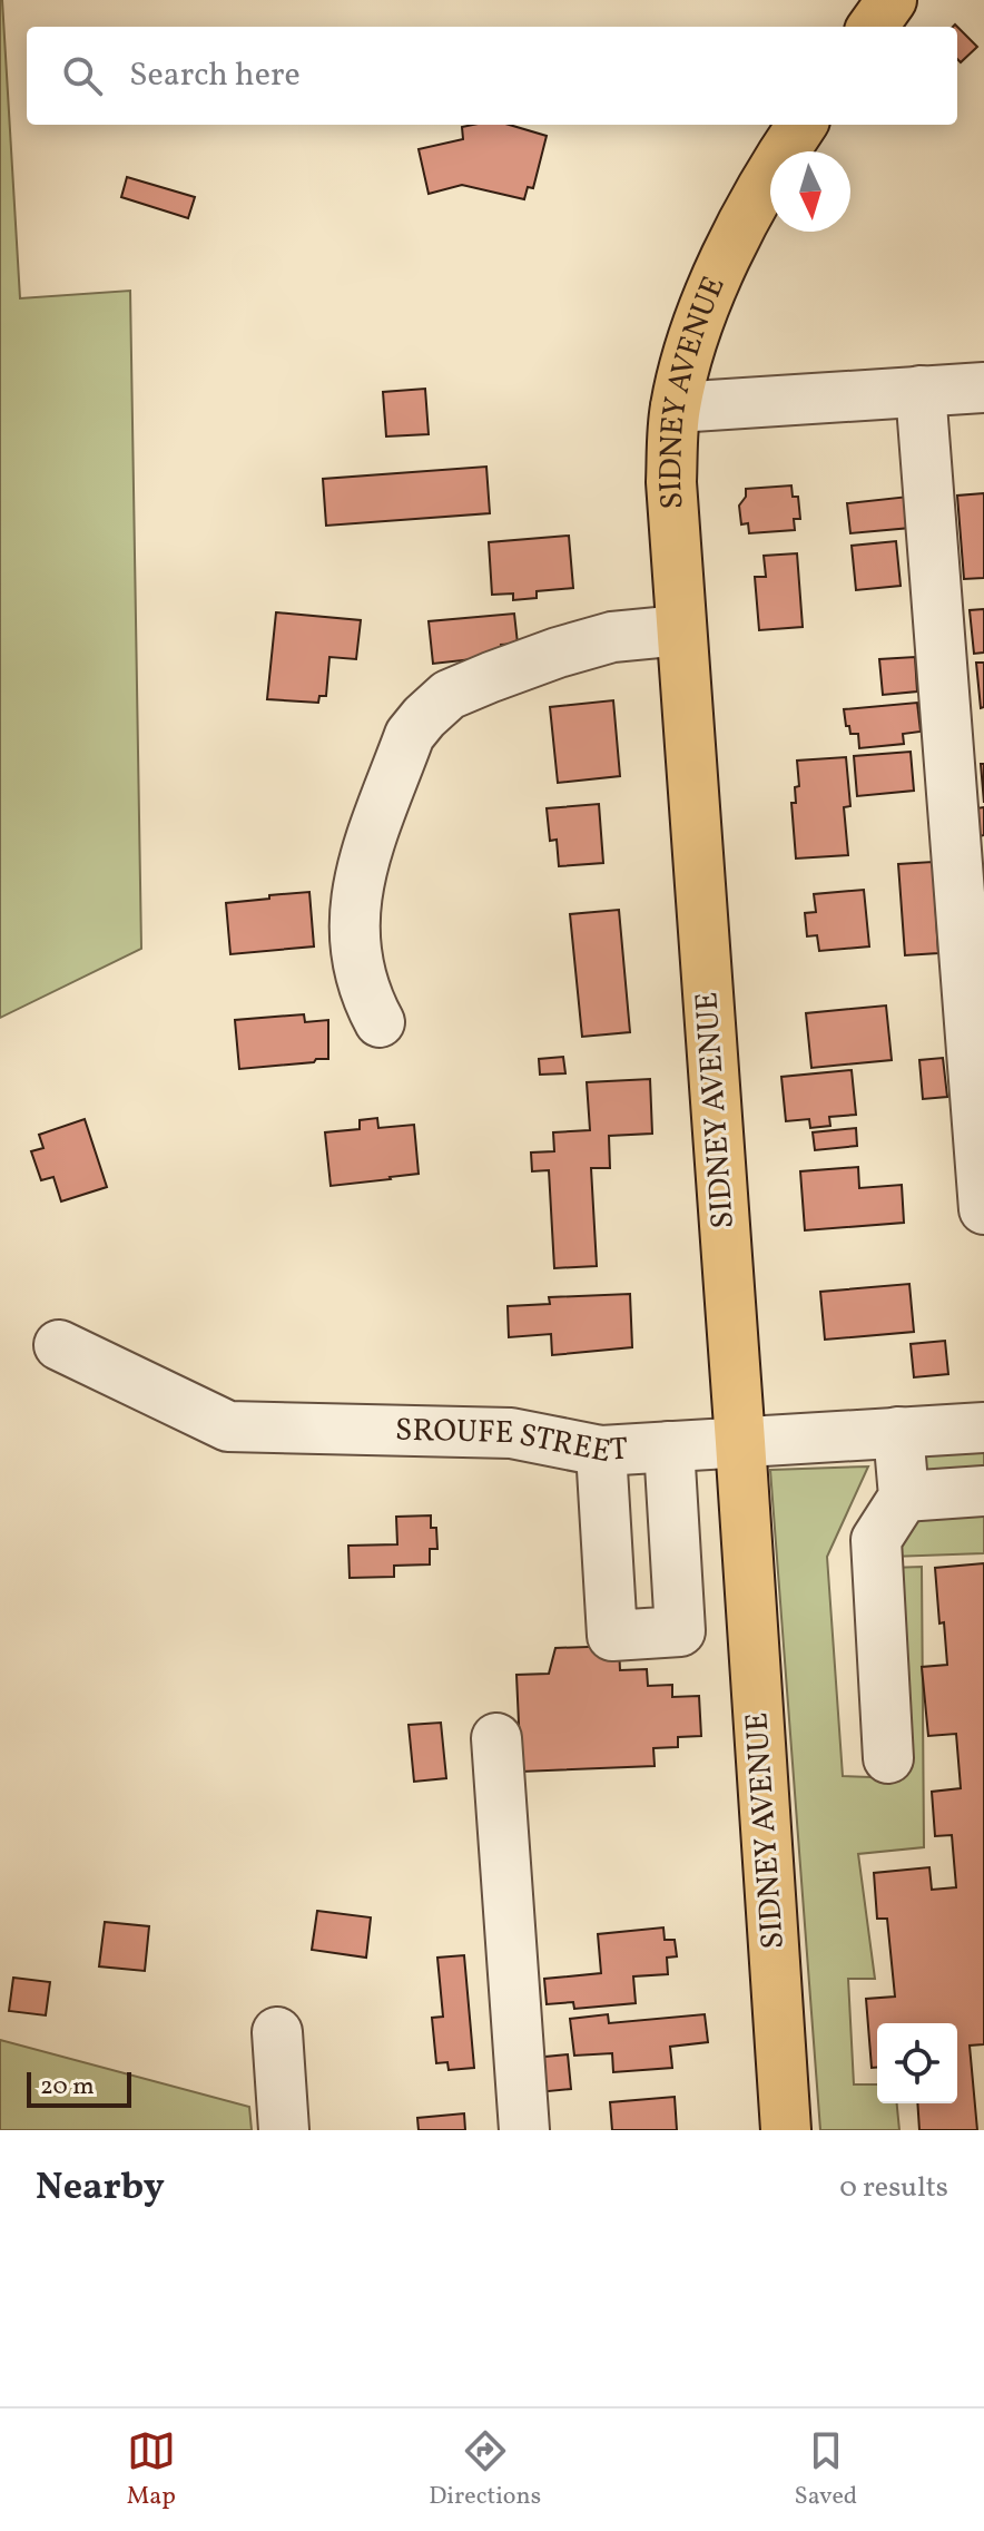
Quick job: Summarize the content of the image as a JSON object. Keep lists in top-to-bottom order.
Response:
{
  "streets": {
    "main road": ["SIDNEY AVENUE"],
    "street": ["SROUFE STREET"]
  },
  "crossings": [
    ["SIDNEY AVENUE", "SROUFE STREET"]
  ],
  "scale_bar": "20 m",
  "north": "bottom",
  "page": {
    "search": "Search here",
    "scale": "20 m",
    "heading": ["Nearby", "0 results"],
    "nav": ["Map", "Directions", "Saved"]
  }
}
